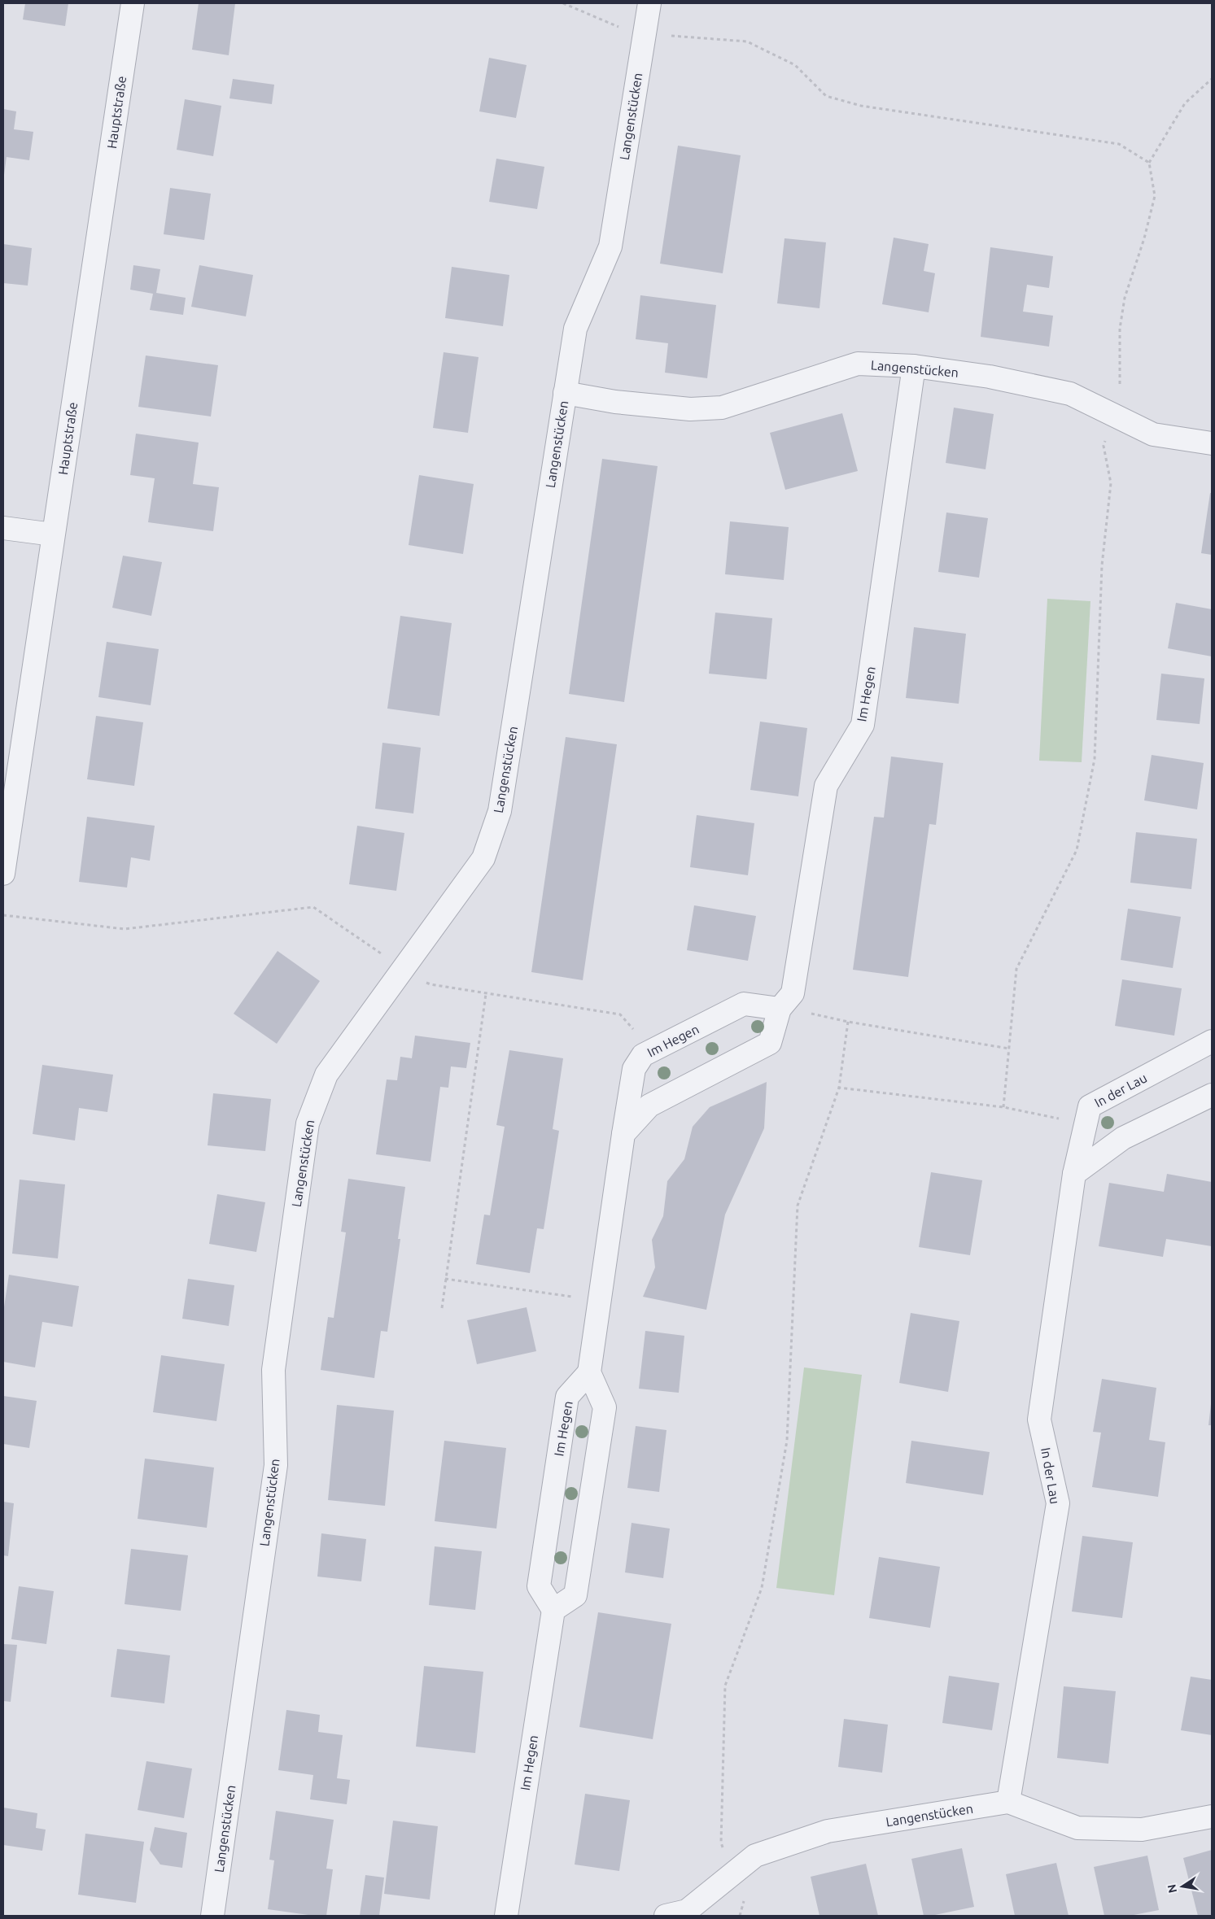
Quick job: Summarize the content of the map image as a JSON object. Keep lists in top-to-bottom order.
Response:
{
  "streets": {
    "street": [
      "Hauptstraße",
      "Langenstücken",
      "Im Hegen",
      "In der Lau"
    ]
  },
  "crossings": [
    ["Langenstücken", "Im Hegen"],
    ["Langenstücken", "In der Lau"]
  ],
  "north": "left"
}
